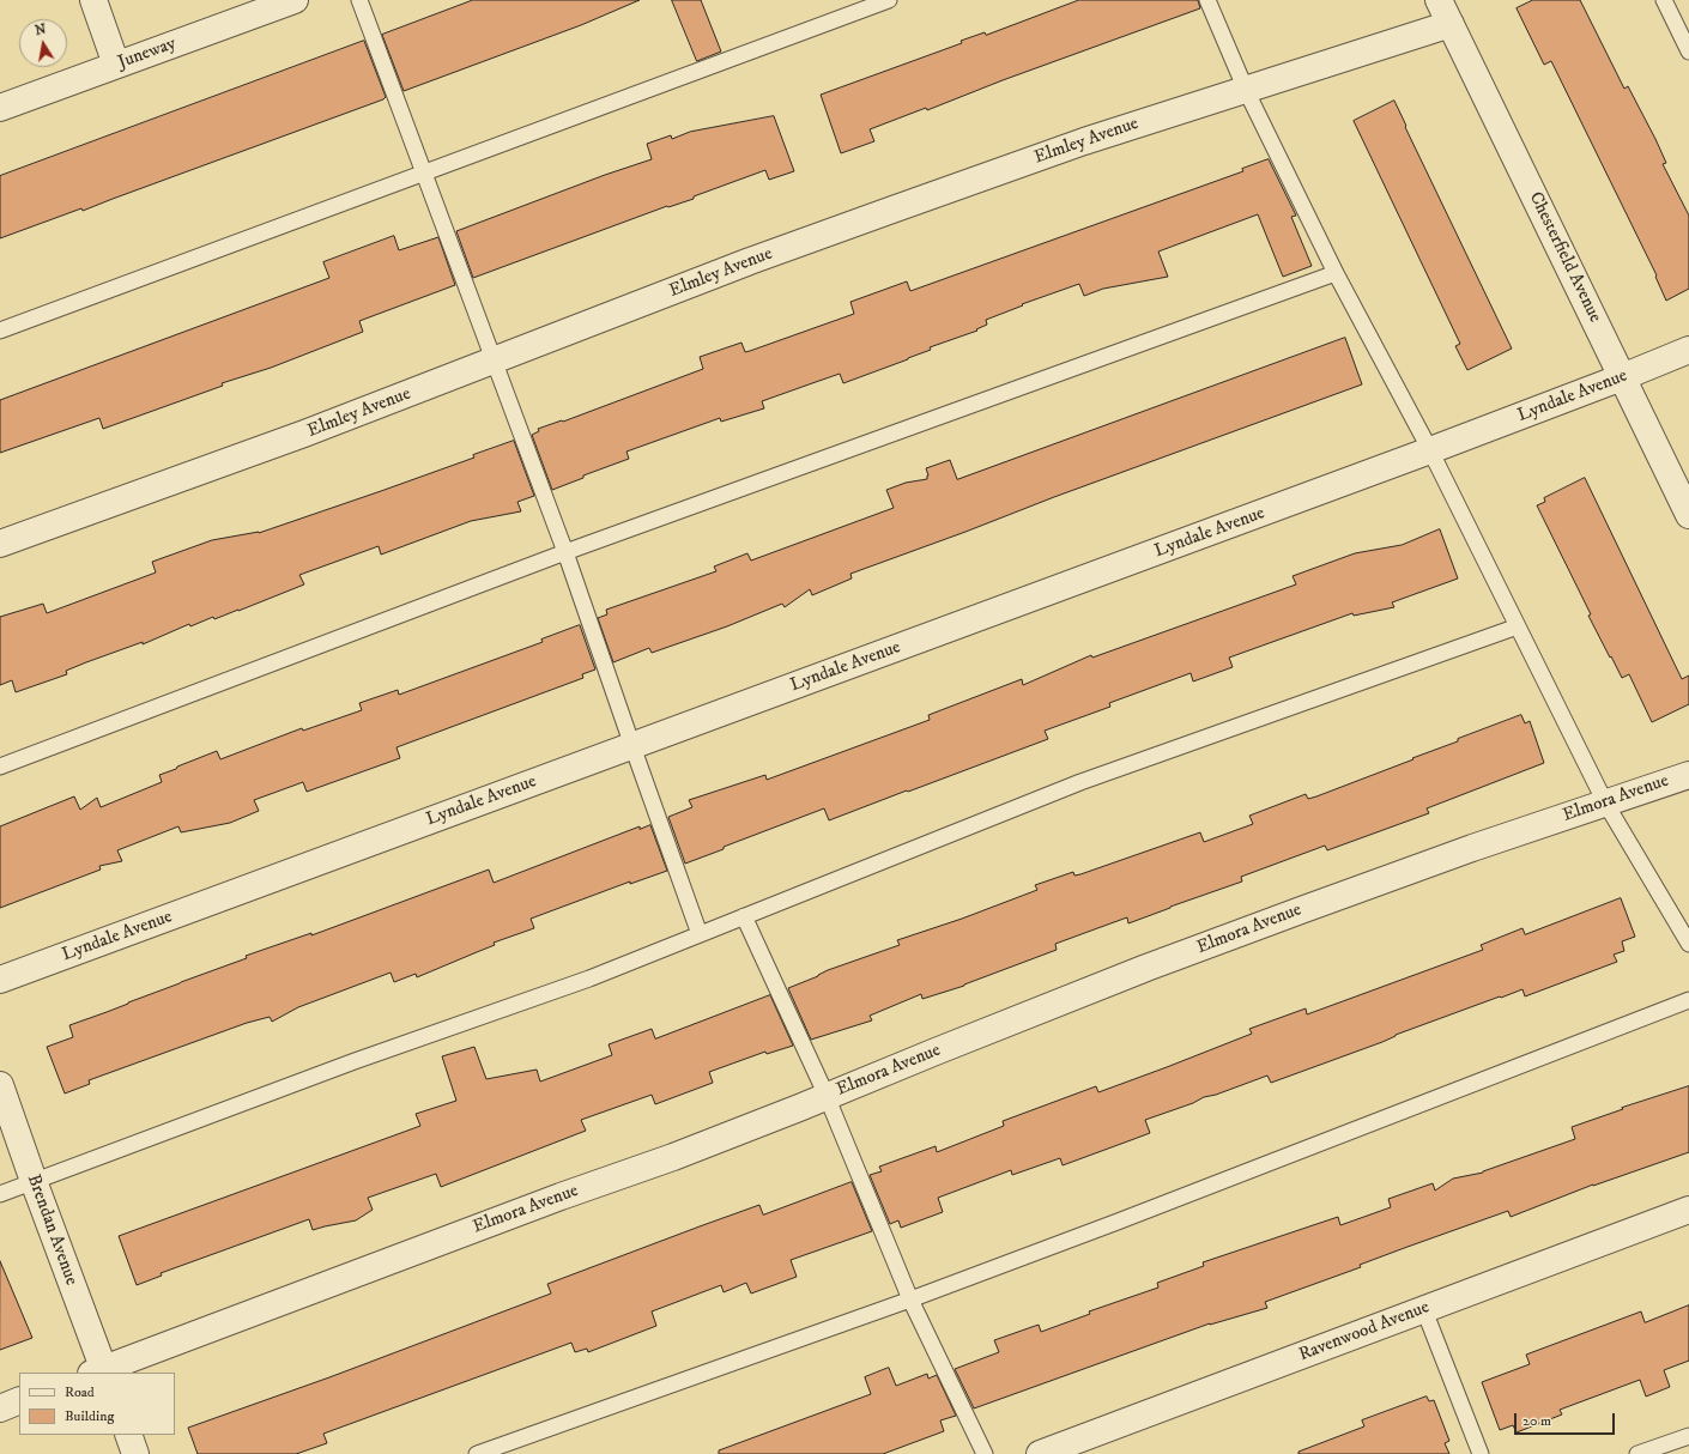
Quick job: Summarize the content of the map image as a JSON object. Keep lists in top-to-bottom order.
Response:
{
  "streets": {
    "street": [
      "Juneway",
      "Elmley Avenue",
      "Chesterfield Avenue",
      "Lyndale Avenue",
      "Elmora Avenue",
      "Brendan Avenue",
      "Ravenwood Avenue"
    ]
  },
  "crossings": [
    ["Elmley Avenue", "Chesterfield Avenue"],
    ["Chesterfield Avenue", "Lyndale Avenue"],
    ["Elmora Avenue", "Brendan Avenue"]
  ],
  "legend": ["Road", "Building"],
  "scale_bar": "20 m",
  "north": "top"
}
